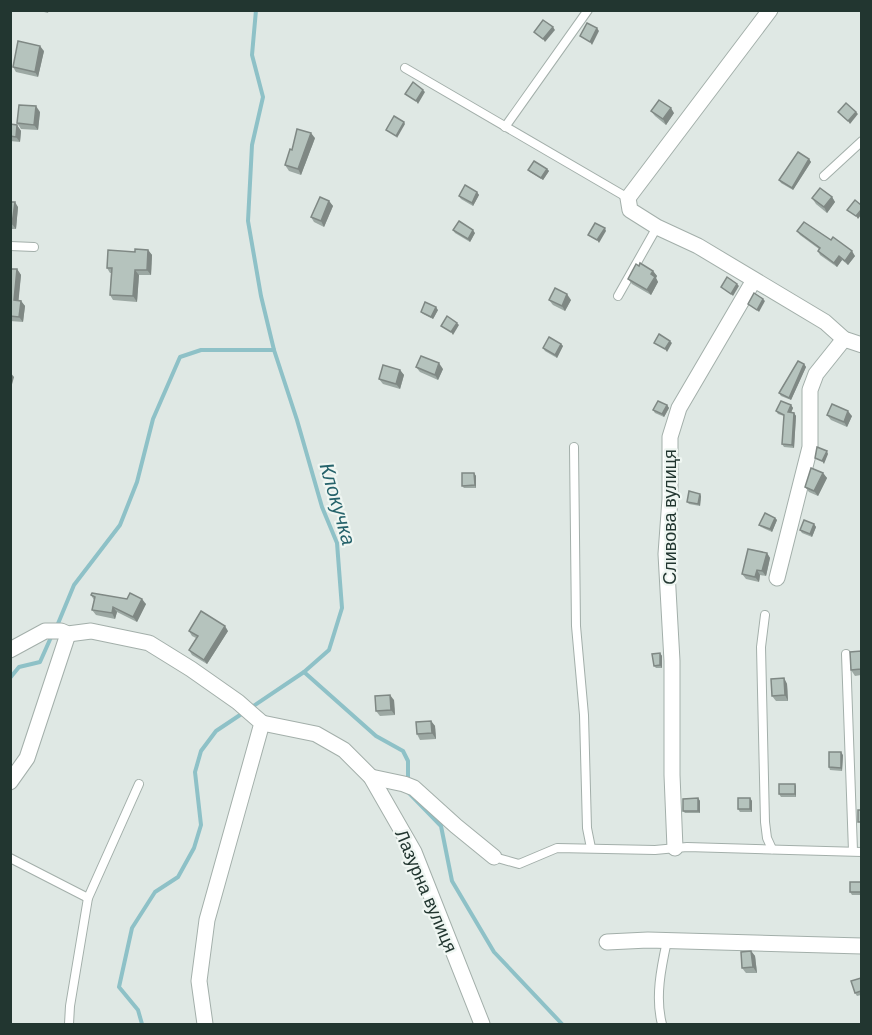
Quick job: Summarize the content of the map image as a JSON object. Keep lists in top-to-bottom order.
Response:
{
  "streets": {
    "street": ["Сливова вулиця", "Лазурна вулиця"]
  },
  "water": ["Клокучка"]
}
